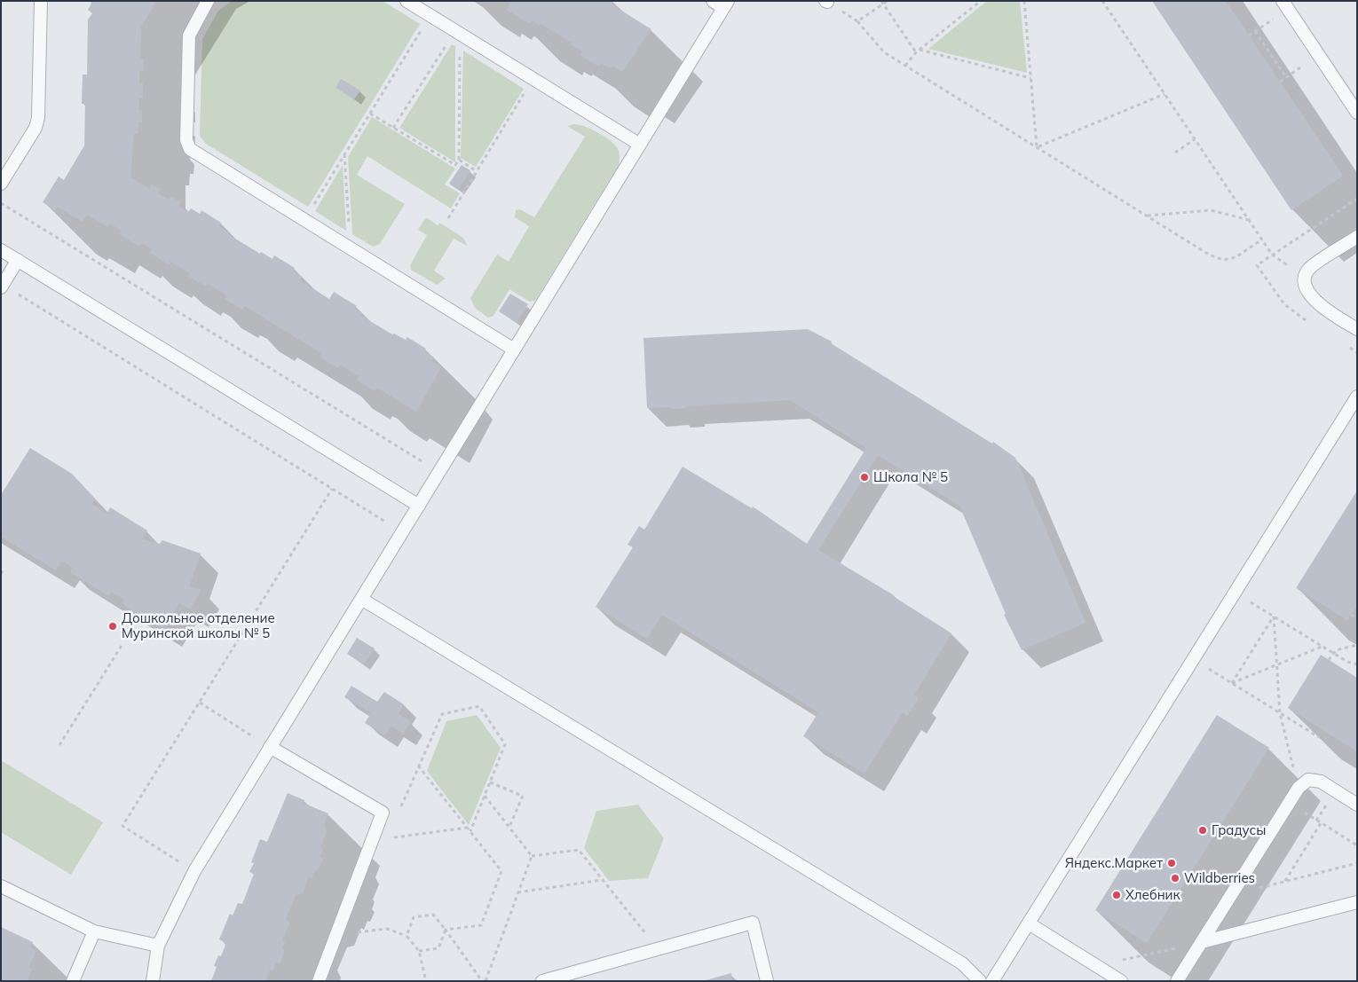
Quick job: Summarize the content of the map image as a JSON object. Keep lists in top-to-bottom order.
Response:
{
  "places": [
    "Школа № 5",
    "Дошкольное отделение Муринской школы № 5",
    "Градусы",
    "Яндекс.Маркет",
    "Wildberries",
    "Хлебник"
  ]
}
